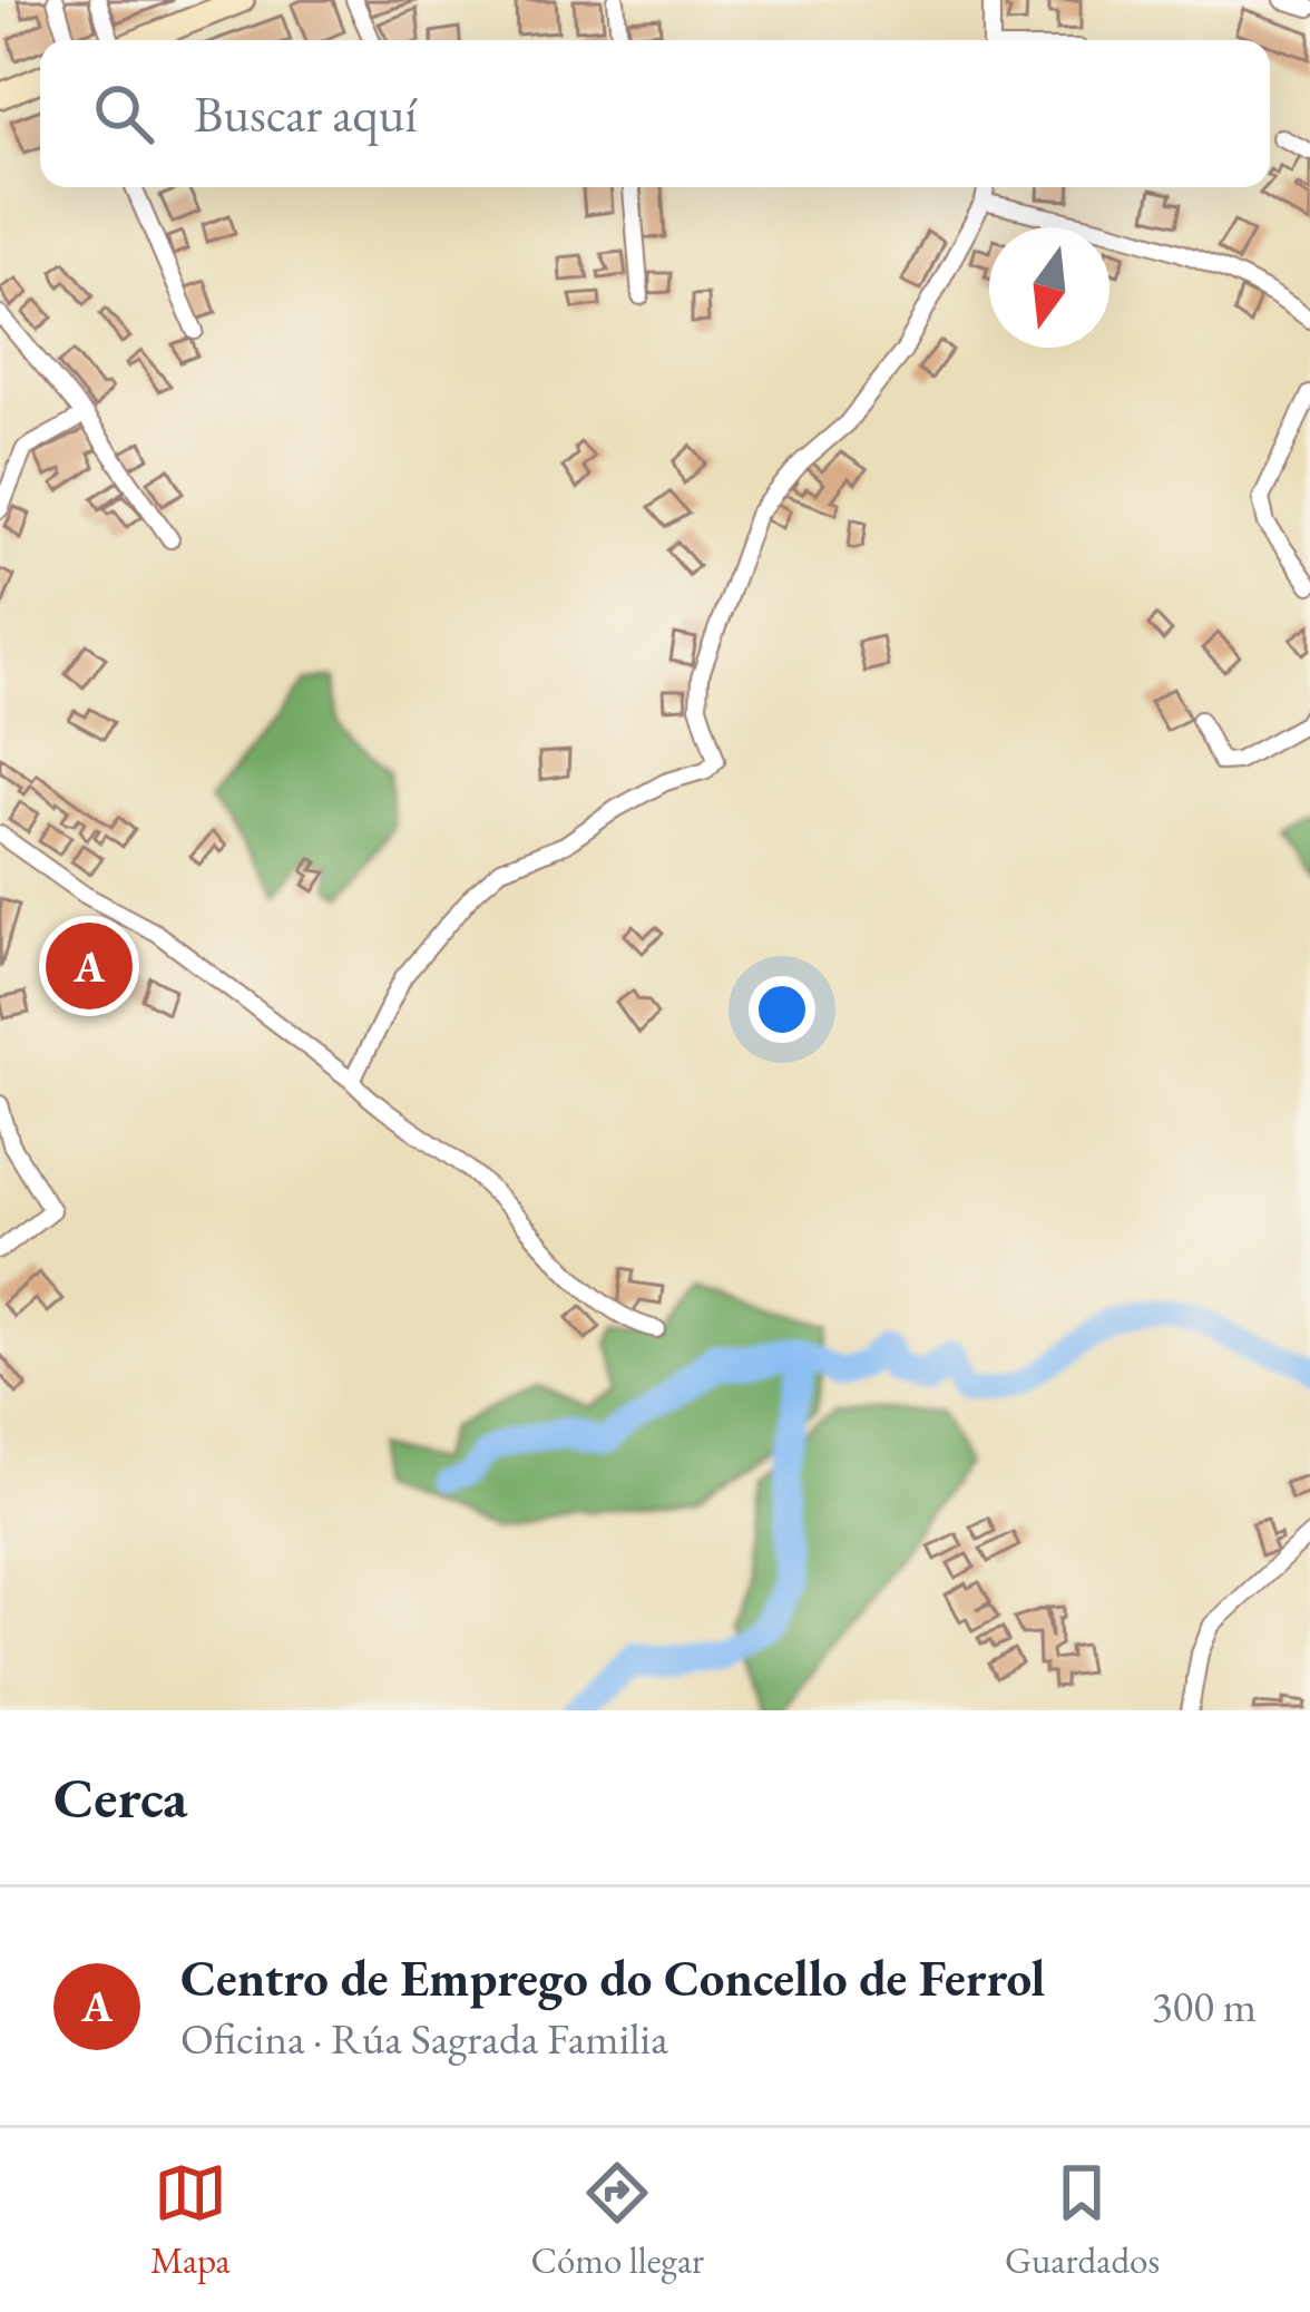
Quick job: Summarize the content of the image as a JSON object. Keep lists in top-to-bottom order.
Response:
{
  "north": "bottom",
  "page": {
    "search": "Buscar aquí",
    "pins": "A",
    "heading": "Cerca",
    "list": [
      {
        "mark": "A",
        "name": "Centro de Emprego do Concello de Ferrol",
        "note": "Oficina · Rúa Sagrada Familia",
        "value": "300 m"
      }
    ],
    "nav": ["Mapa", "Cómo llegar", "Guardados"]
  }
}
